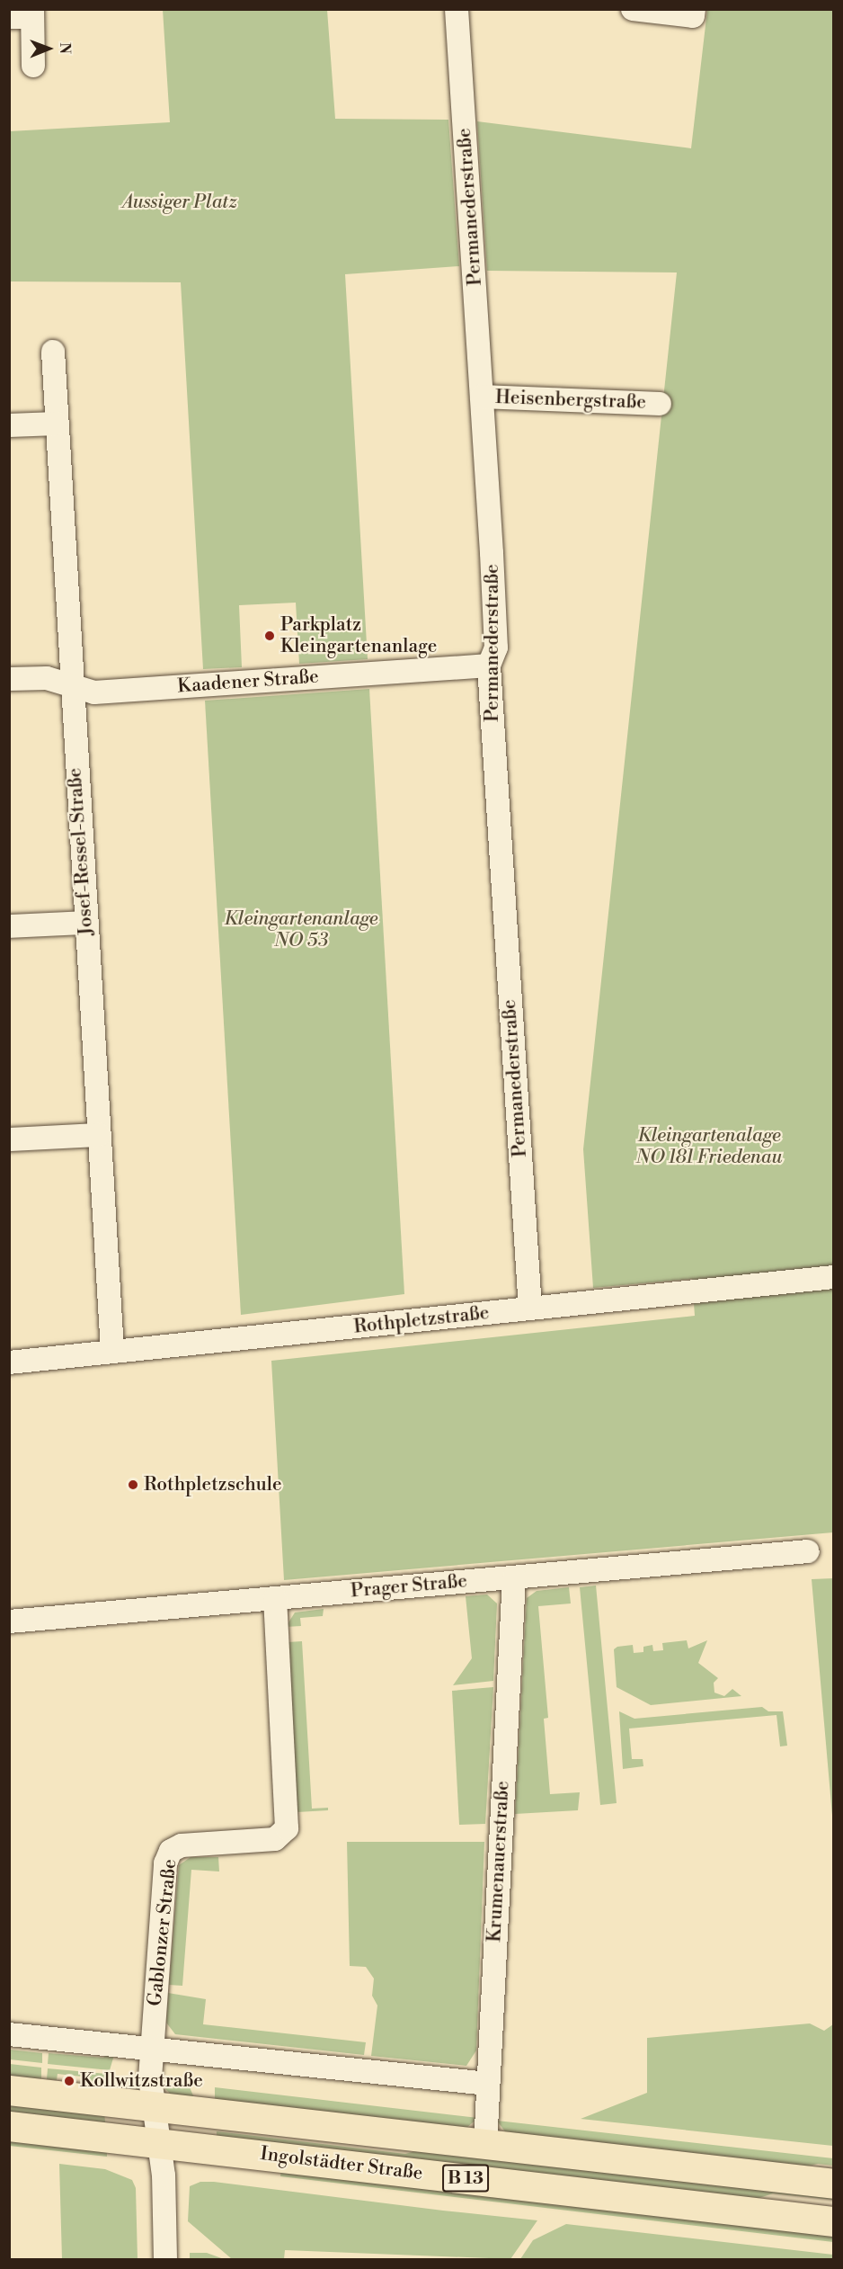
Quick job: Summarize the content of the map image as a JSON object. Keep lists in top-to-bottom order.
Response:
{
  "streets": {
    "main road": ["Ingolstädter Straße", "B 13"],
    "street": [
      "Permanederstraße",
      "Heisenbergstraße",
      "Kaadener Straße",
      "Josef-Ressel-Straße",
      "Rothpletzstraße",
      "Prager Straße",
      "Krumenauerstraße",
      "Gablonzer Straße"
    ]
  },
  "crossings": [
    ["Permanederstraße", "Heisenbergstraße"],
    ["Permanederstraße", "Kaadener Straße"],
    ["Permanederstraße", "Rothpletzstraße"],
    ["Kaadener Straße", "Josef-Ressel-Straße"],
    ["Josef-Ressel-Straße", "Rothpletzstraße"],
    ["Prager Straße", "Krumenauerstraße"],
    ["Prager Straße", "Gablonzer Straße"],
    ["Krumenauerstraße", "Ingolstädter Straße"],
    ["Gablonzer Straße", "Ingolstädter Straße"]
  ],
  "parks": ["Aussiger Platz", "Kleingartenanlage NO 53", "Kleingartenalage NO 181 Friedenau"],
  "places": ["Parkplatz Kleingartenanlage", "Rothpletzschule", "Kollwitzstraße"],
  "north": "right"
}
